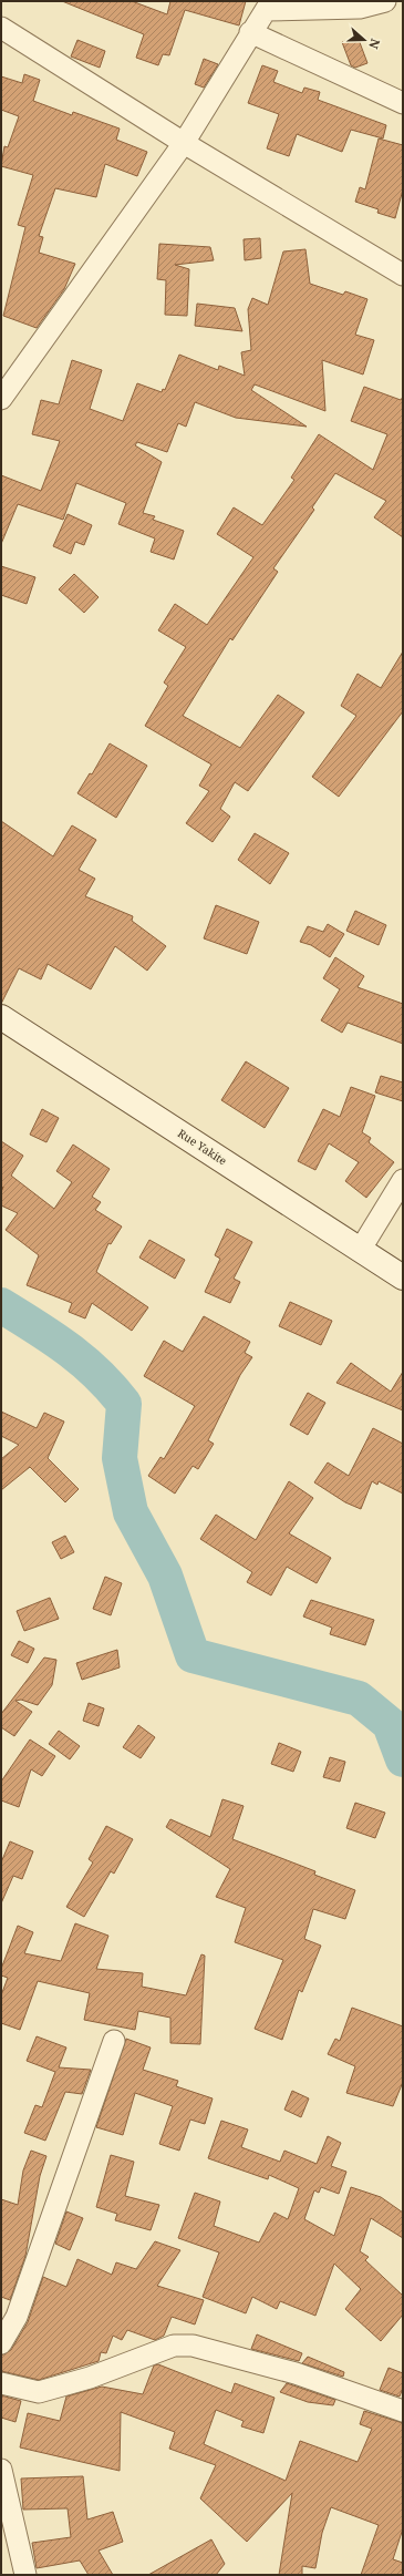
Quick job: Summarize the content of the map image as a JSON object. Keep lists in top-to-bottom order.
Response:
{
  "streets": {
    "main road": ["Rue Yakite"]
  },
  "north": "right"
}
